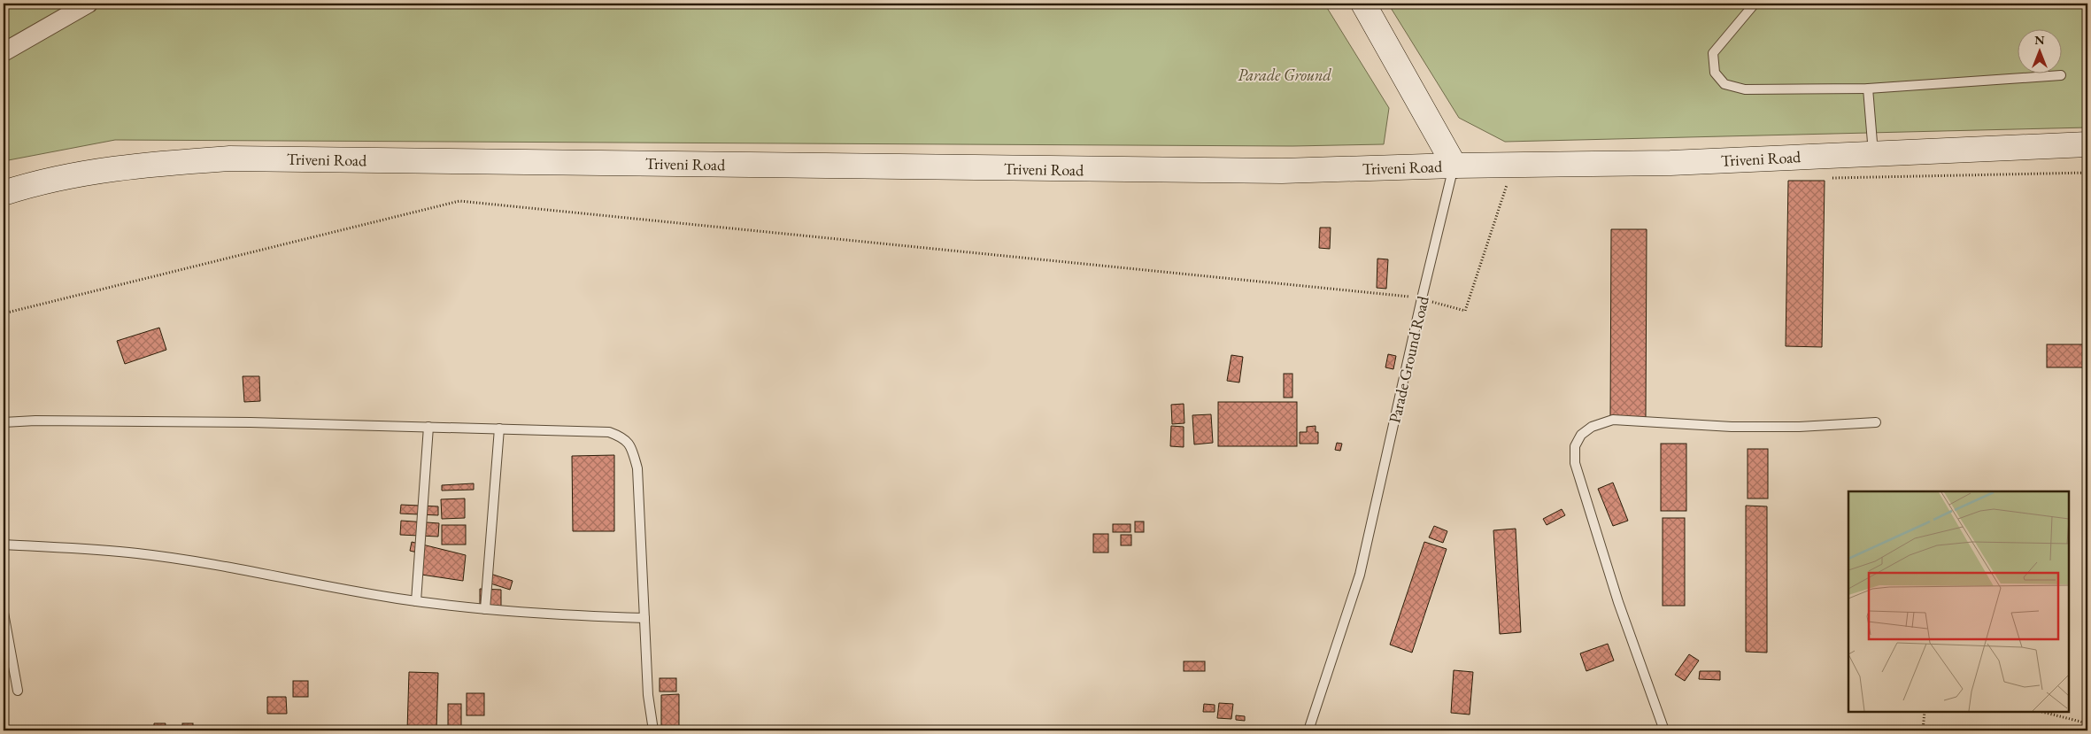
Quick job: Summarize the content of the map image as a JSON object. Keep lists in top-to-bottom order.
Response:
{
  "streets": {
    "main road": ["Triveni Road"],
    "lane": ["Parade Ground Road"]
  },
  "crossings": [
    ["Triveni Road", "Parade Ground Road"]
  ],
  "parks": ["Parade Ground"],
  "north": "top"
}
